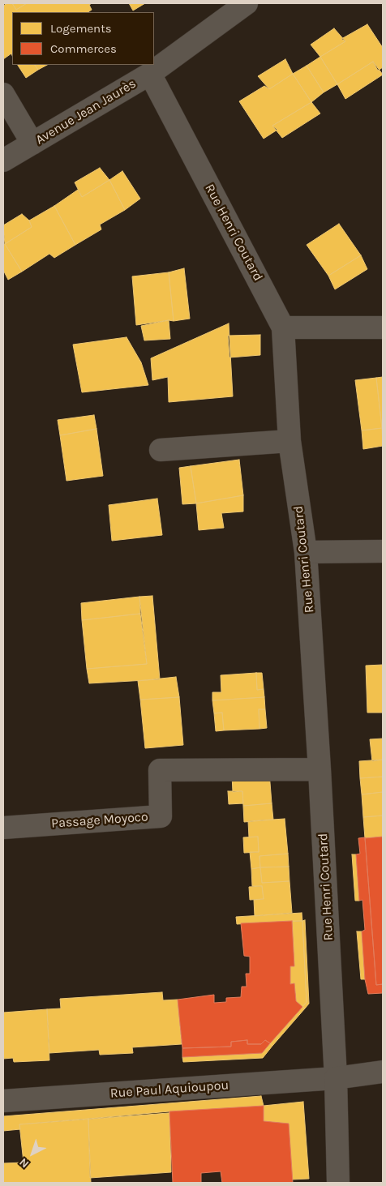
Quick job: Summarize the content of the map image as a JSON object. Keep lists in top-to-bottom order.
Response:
{
  "streets": {
    "street": [
      "Avenue Jean Jaurès",
      "Rue Henri Coutard",
      "Passage Moyoco",
      "Rue Paul Aquioupou"
    ]
  },
  "crossings": [
    ["Avenue Jean Jaurès", "Rue Henri Coutard"],
    ["Rue Henri Coutard", "Passage Moyoco"],
    ["Rue Henri Coutard", "Rue Paul Aquioupou"]
  ],
  "legend": ["Logements", "Commerces"],
  "north": "bottom left"
}
